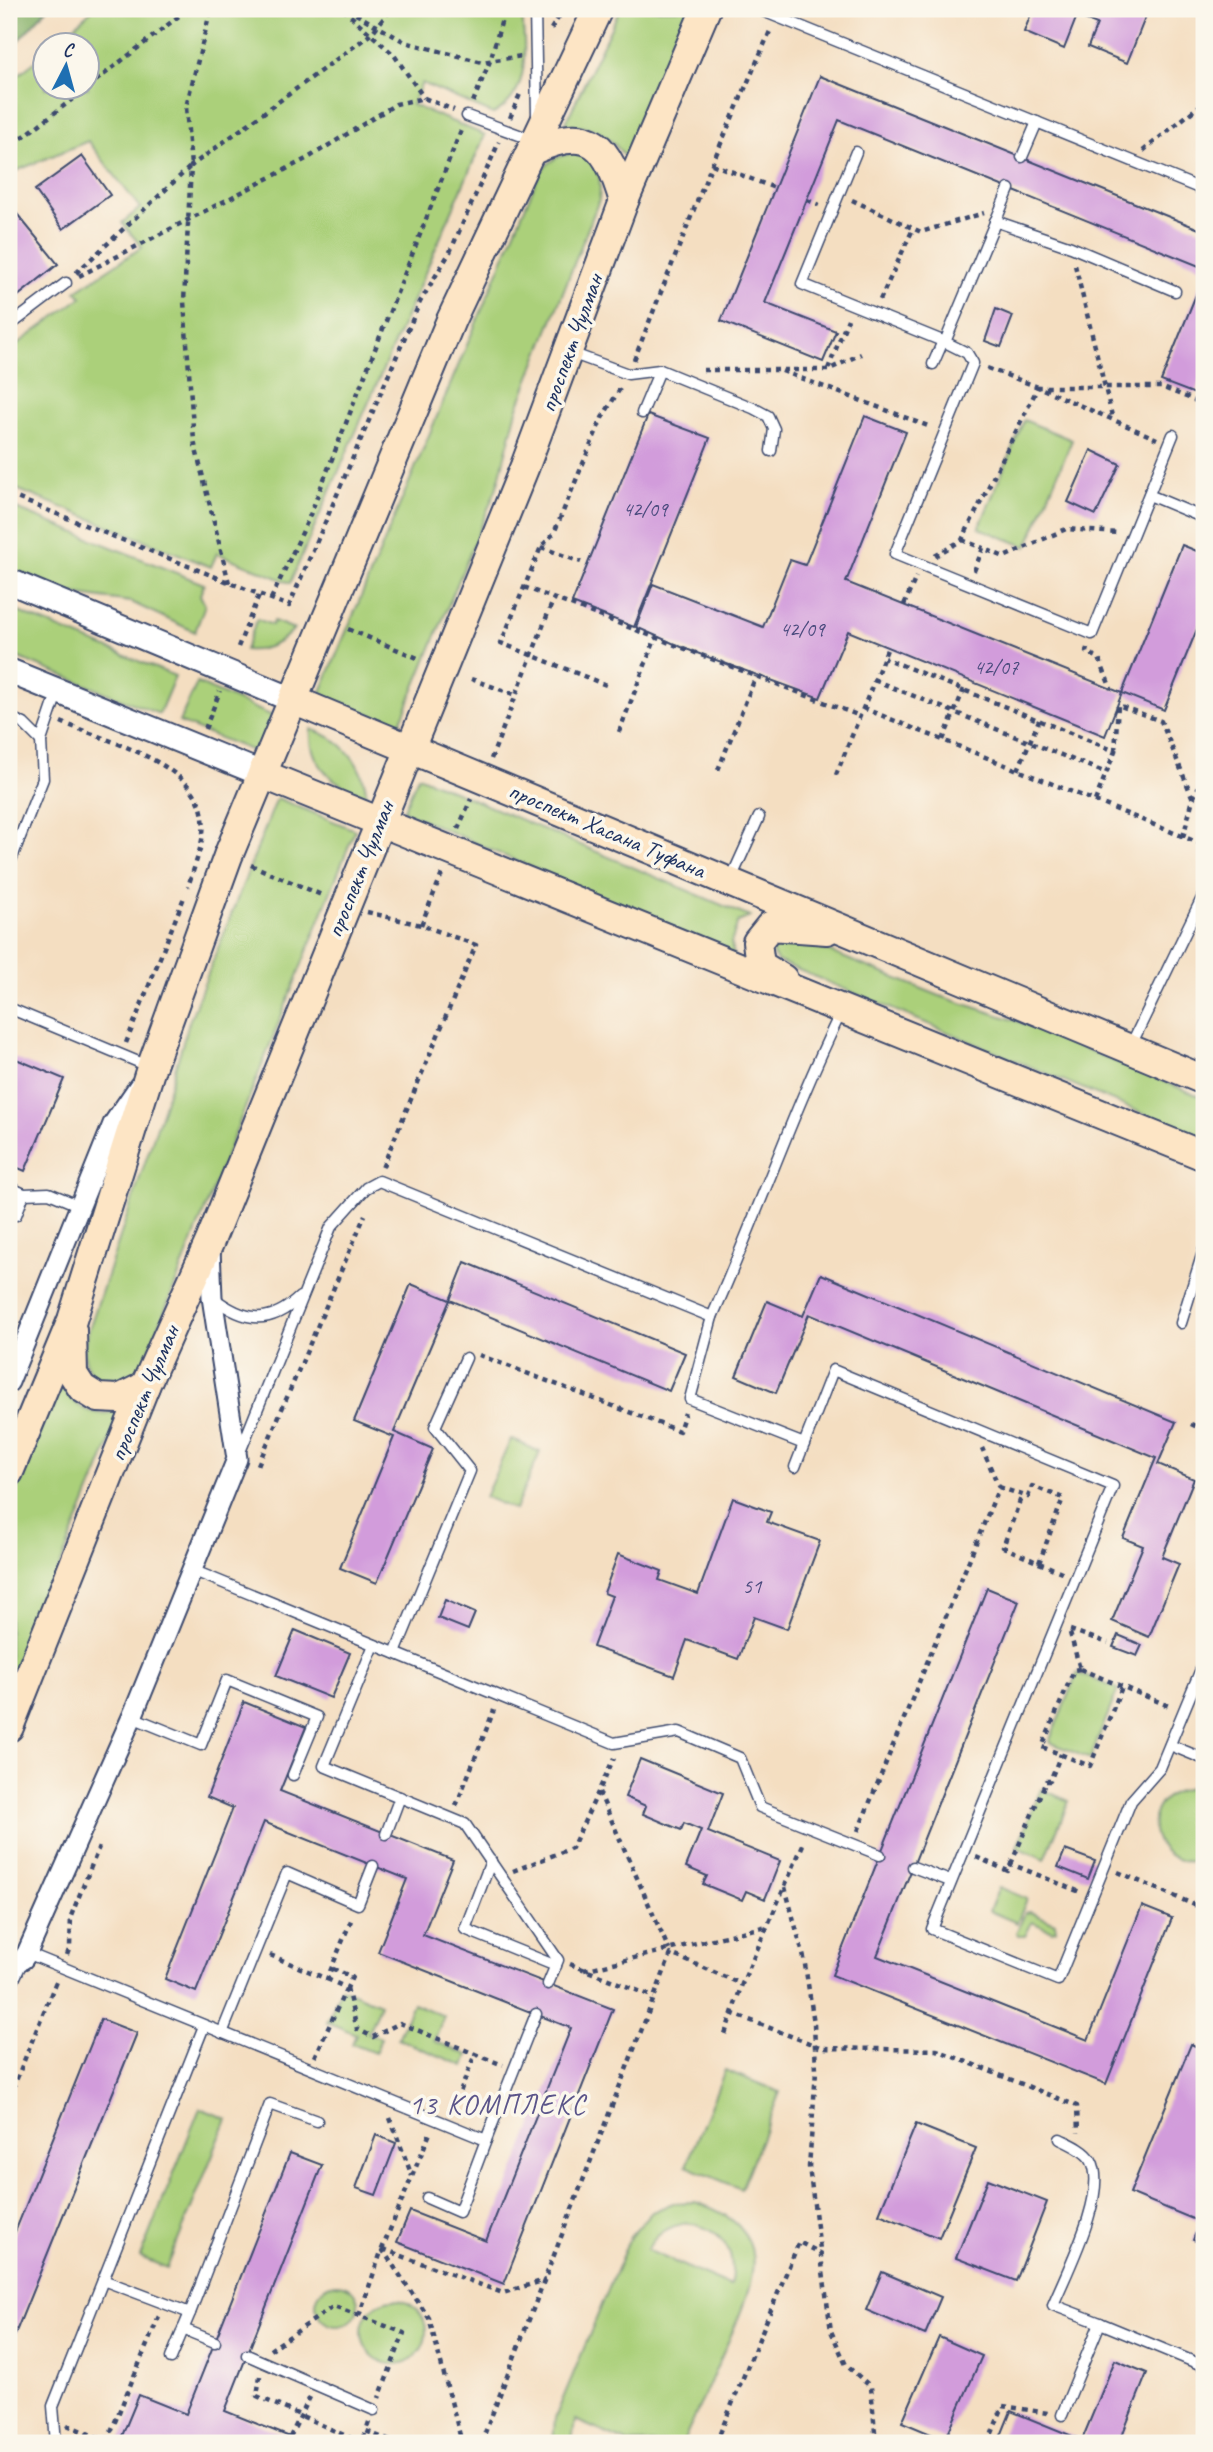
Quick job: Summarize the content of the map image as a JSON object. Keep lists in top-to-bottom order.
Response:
{
  "streets": {
    "main road": ["проспект Чулман", "проспект Хасана Туфана"]
  },
  "crossings": [
    ["проспект Чулман", "проспект Хасана Туфана"]
  ],
  "districts": ["13 КОМПЛЕКС"],
  "house_numbers": [
    "42/09",
    "42/09",
    "42/07",
    "51"
  ],
  "north": "top"
}
